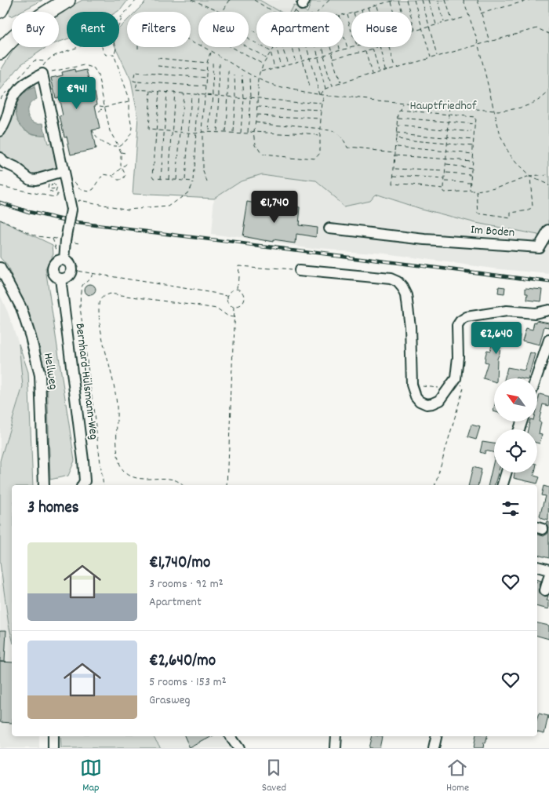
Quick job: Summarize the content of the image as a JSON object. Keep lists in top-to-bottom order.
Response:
{
  "streets": {
    "street": ["Im Boden", "Hellweg", "Bernhard-Hülsmann-Weg"]
  },
  "parks": ["Hauptfriedhof"],
  "north": "top left",
  "page": {
    "chip": [
      "Buy",
      "Rent",
      "Filters",
      "New",
      "Apartment",
      "House"
    ],
    "price": ["€941", "€1,740", "€2,640"],
    "heading": "3 homes",
    "list": [
      {
        "name": "€1,740/mo",
        "note": "3 rooms · 92 m² · Apartment"
      },
      {
        "name": "€2,640/mo",
        "note": "5 rooms · 153 m² · Grasweg"
      }
    ],
    "tabs": ["Map", "Saved", "Home"]
  }
}
